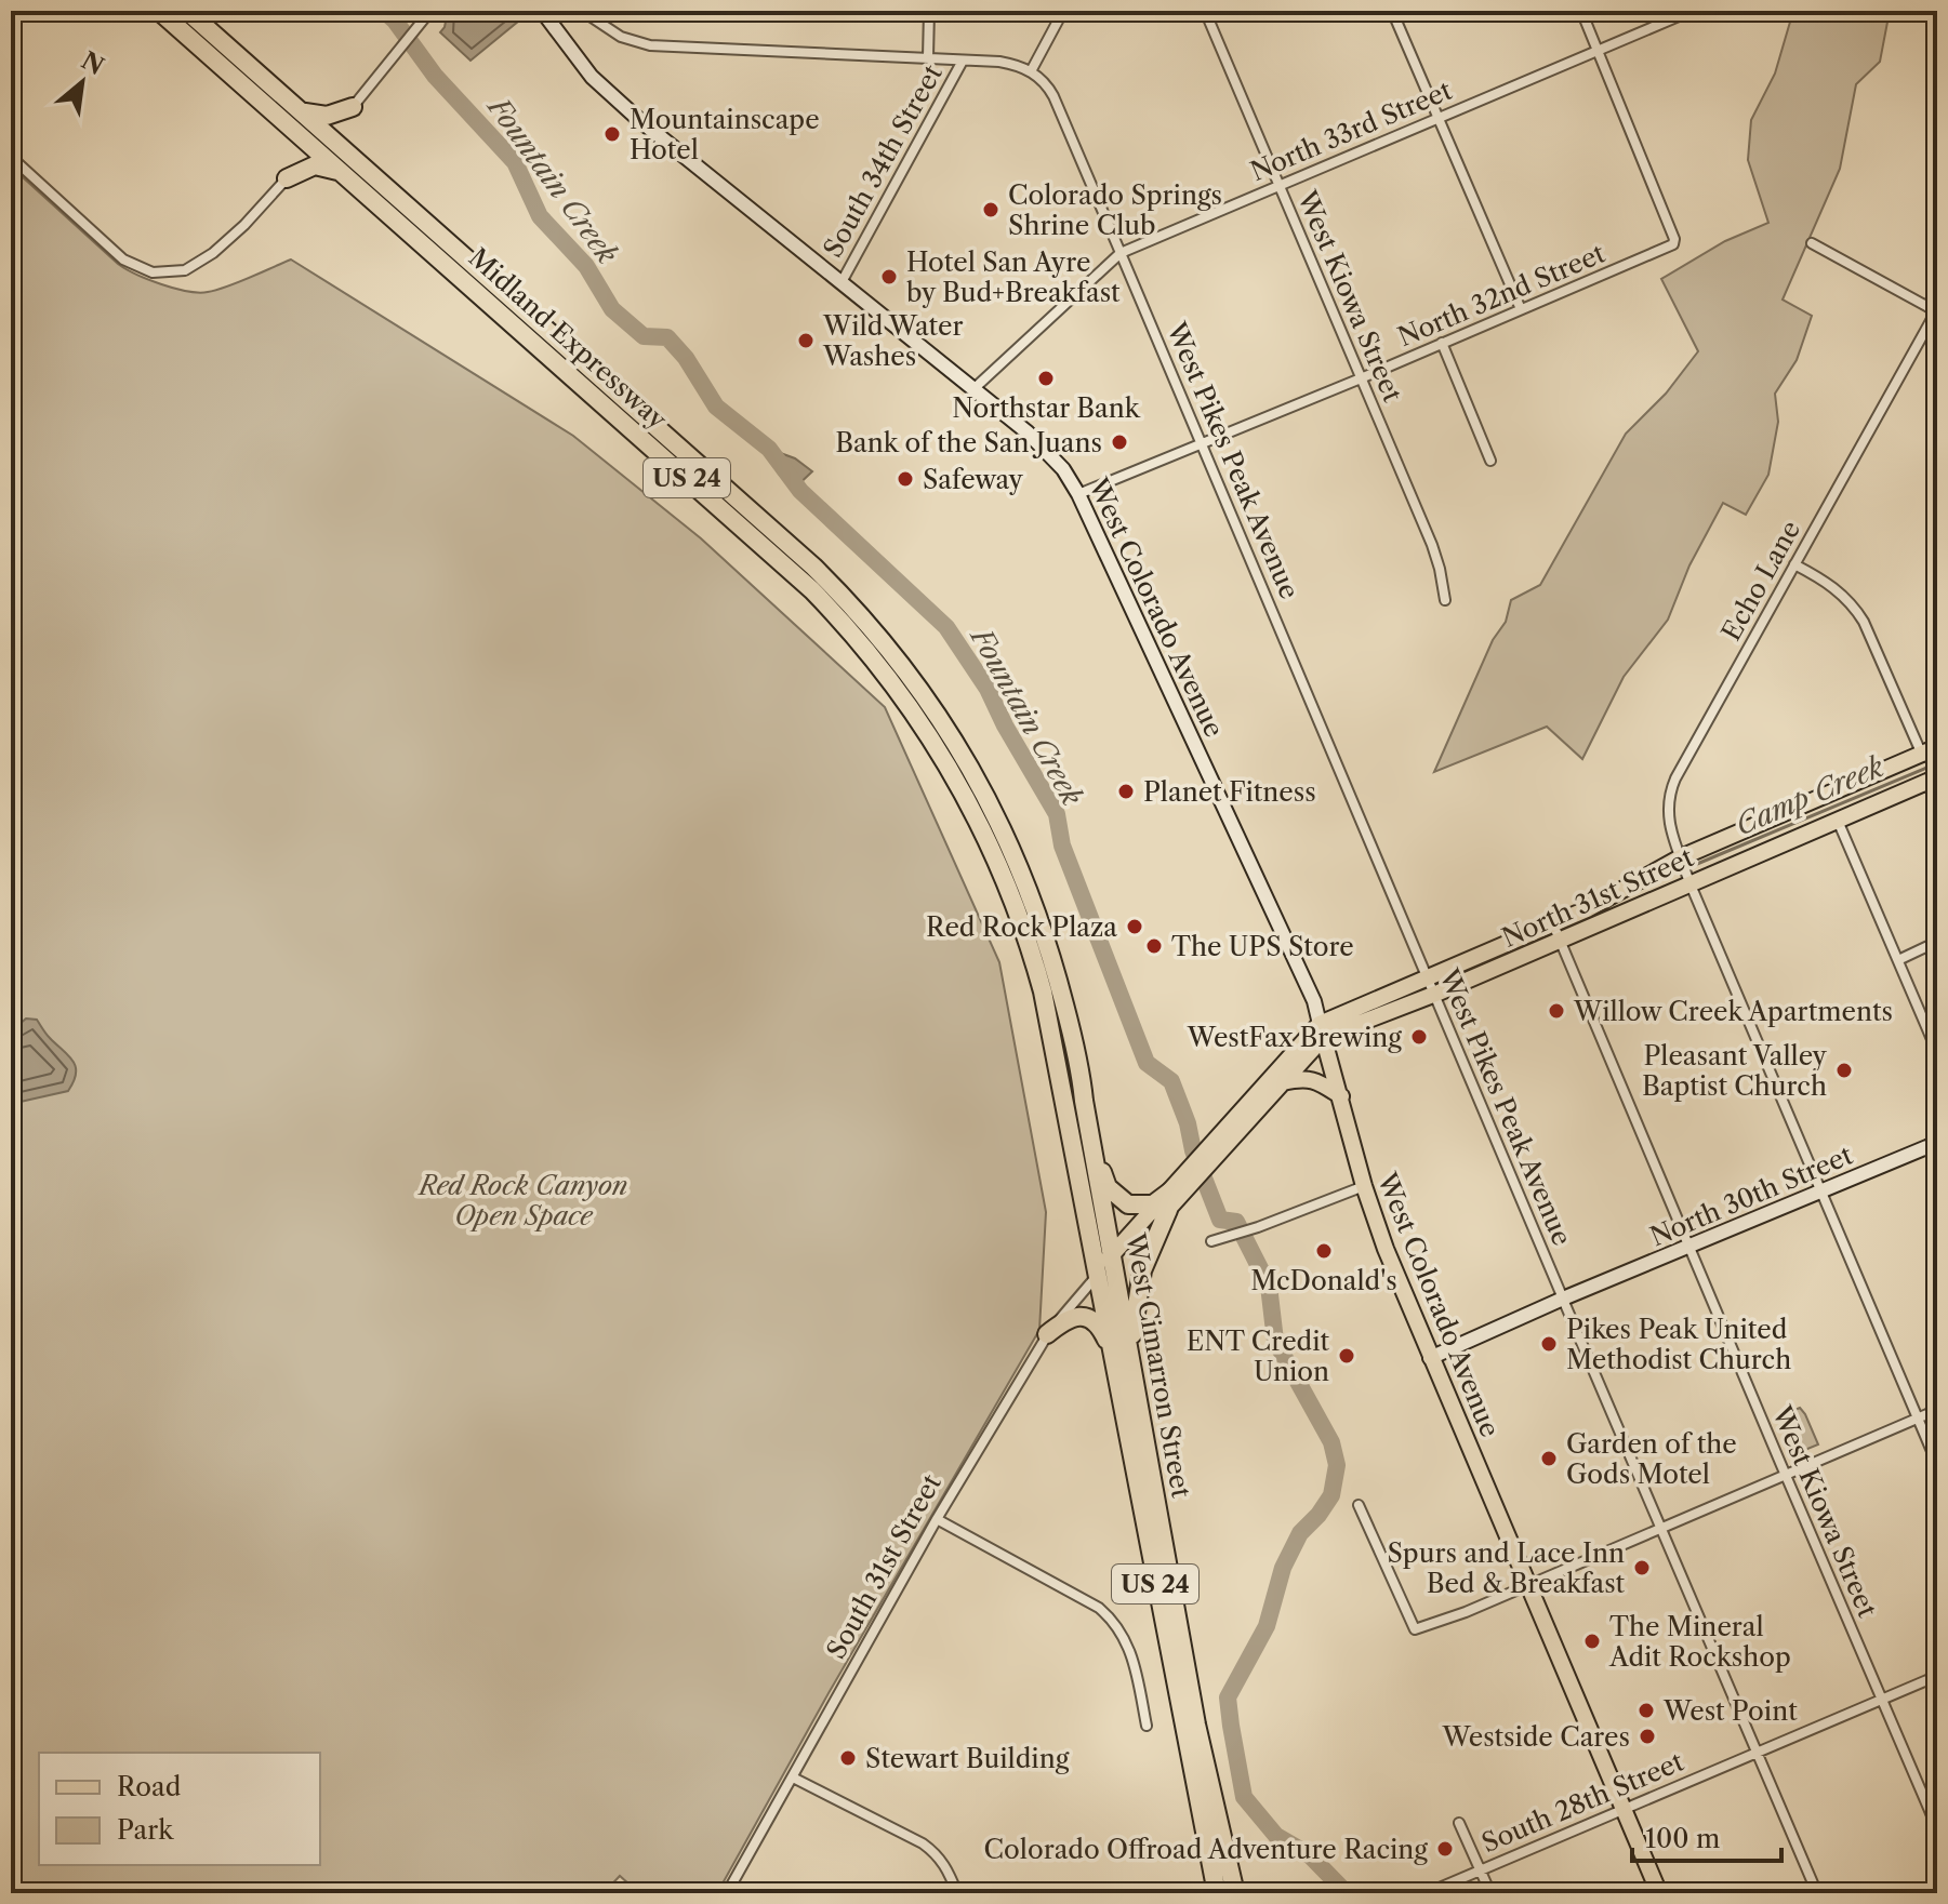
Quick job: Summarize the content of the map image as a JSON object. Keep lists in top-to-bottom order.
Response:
{
  "streets": {
    "highway": ["Midland Expressway", "US 24", "West Cimarron Street"],
    "main road": [
      "West Colorado Avenue",
      "North 31st Street",
      "North 30th Street",
      "South 31st Street"
    ],
    "street": [
      "North 33rd Street",
      "South 34th Street",
      "North 32nd Street",
      "West Kiowa Street",
      "West Pikes Peak Avenue",
      "Echo Lane",
      "South 28th Street"
    ]
  },
  "crossings": [
    ["North 33rd Street", "North 32nd Street"],
    ["North 33rd Street", "West Kiowa Street"],
    ["North 33rd Street", "West Pikes Peak Avenue"],
    ["North 33rd Street", "West Colorado Avenue"],
    ["South 34th Street", "West Colorado Avenue"],
    ["North 32nd Street", "West Kiowa Street"],
    ["North 32nd Street", "West Pikes Peak Avenue"],
    ["North 32nd Street", "West Colorado Avenue"],
    ["West Kiowa Street", "North 31st Street"],
    ["West Kiowa Street", "North 30th Street"],
    ["West Kiowa Street", "South 28th Street"],
    ["Midland Expressway", "West Cimarron Street"],
    ["West Pikes Peak Avenue", "North 31st Street"],
    ["West Pikes Peak Avenue", "North 30th Street"],
    ["West Pikes Peak Avenue", "South 31st Street"],
    ["West Pikes Peak Avenue", "South 28th Street"],
    ["Echo Lane", "North 31st Street"],
    ["Echo Lane", "North 30th Street"],
    ["West Colorado Avenue", "North 31st Street"],
    ["West Colorado Avenue", "North 30th Street"],
    ["West Colorado Avenue", "South 31st Street"],
    ["West Colorado Avenue", "South 28th Street"],
    ["North 31st Street", "South 31st Street"],
    ["West Cimarron Street", "South 31st Street"]
  ],
  "water": ["Fountain Creek", "Camp Creek"],
  "parks": ["Red Rock Canyon Open Space"],
  "places": [
    "Mountainscape Hotel",
    "Colorado Springs Shrine Club",
    "Hotel San Ayre by Bud+Breakfast",
    "Wild Water Washes",
    "Northstar Bank",
    "Bank of the San Juans",
    "Safeway",
    "Planet Fitness",
    "Red Rock Plaza",
    "The UPS Store",
    "Willow Creek Apartments",
    "WestFax Brewing",
    "Pleasant Valley Baptist Church",
    "McDonald's",
    "Pikes Peak United Methodist Church",
    "ENT Credit Union",
    "Garden of the Gods Motel",
    "Spurs and Lace Inn Bed & Breakfast",
    "The Mineral Adit Rockshop",
    "West Point",
    "Westside Cares",
    "Stewart Building",
    "Colorado Offroad Adventure Racing"
  ],
  "legend": ["Road", "Park"],
  "scale_bar": "100 m",
  "north": "top right"
}
